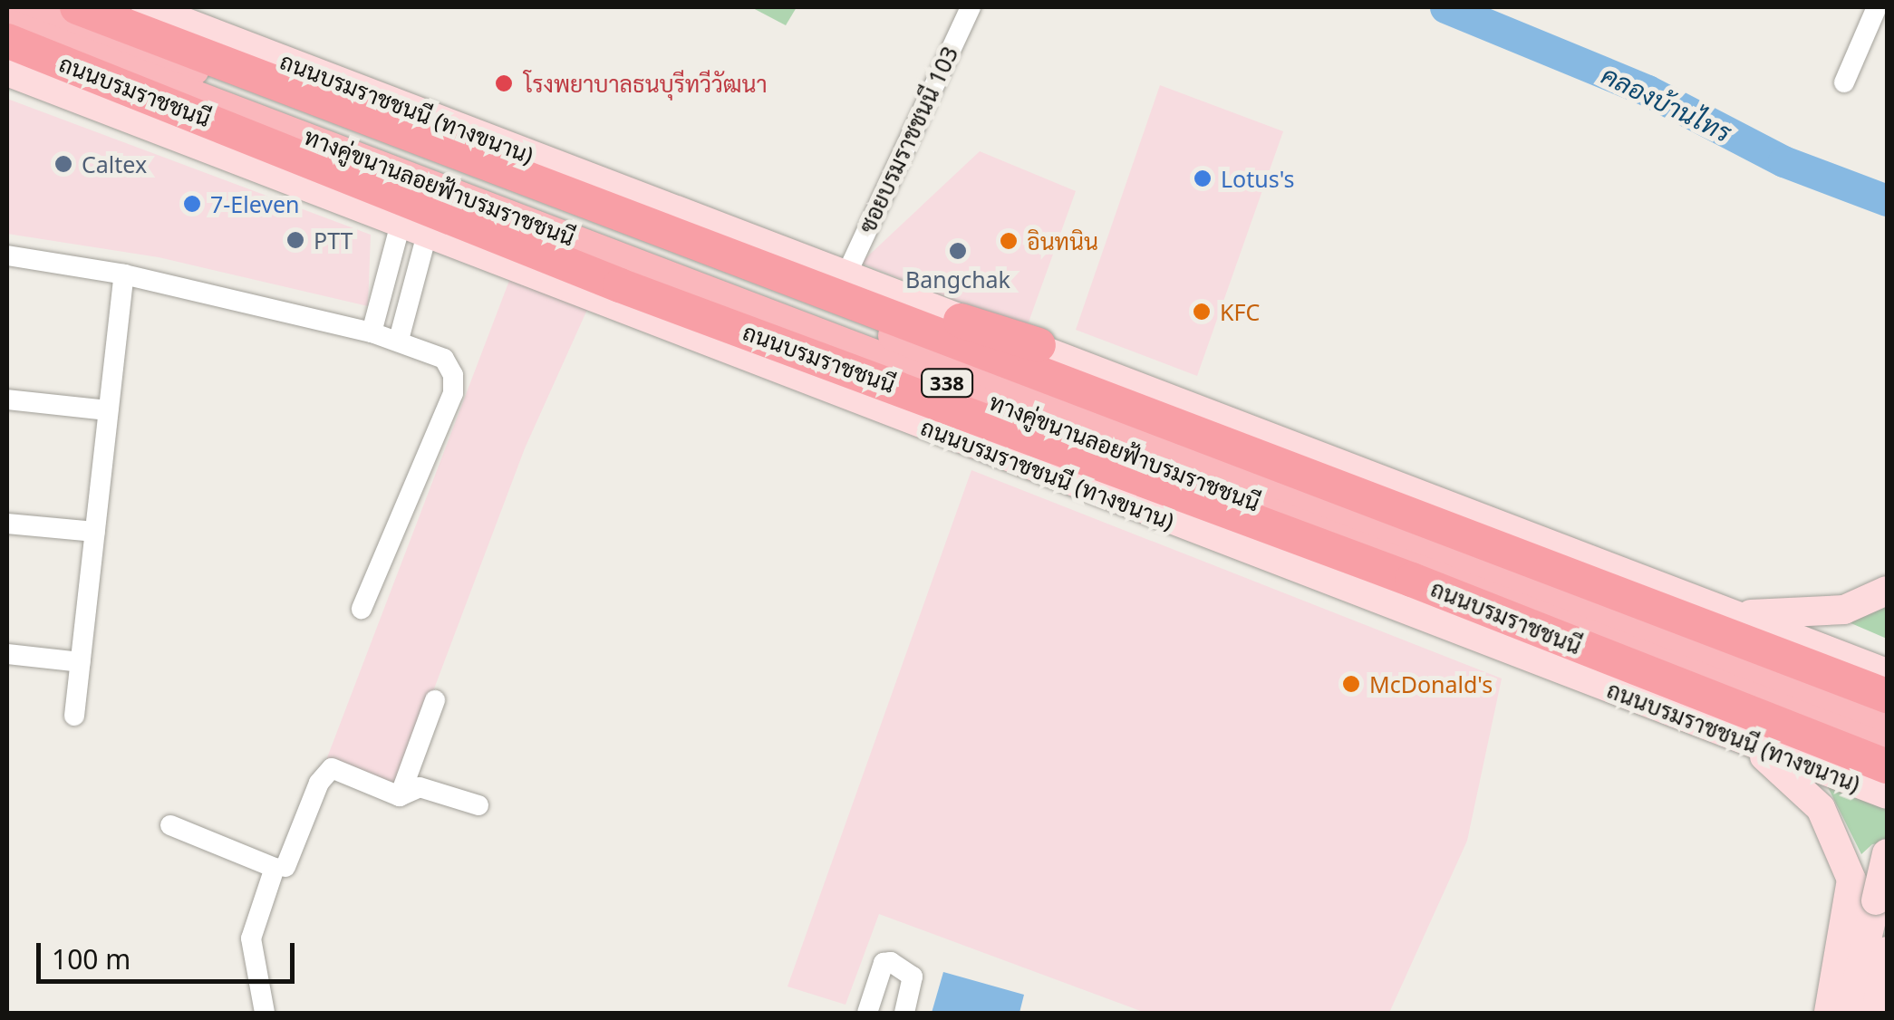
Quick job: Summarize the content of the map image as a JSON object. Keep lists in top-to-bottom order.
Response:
{
  "streets": {
    "highway": ["ถนนบรมราชชนนี", "338"],
    "main road": ["ถนนบรมราชชนนี (ทางขนาน)", "ทางคู่ขนานลอยฟ้าบรมราชชนนี"],
    "street": ["ซอยบรมราชชนนี 103"]
  },
  "crossings": [
    ["ถนนบรมราชชนนี (ทางขนาน)", "ซอยบรมราชชนนี 103"]
  ],
  "water": ["คลองบ้านไทร"],
  "places": [
    "โรงพยาบาลธนบุรีทวีวัฒนา",
    "Caltex",
    "Lotus's",
    "7-Eleven",
    "PTT",
    "อินทนิน",
    "Bangchak",
    "KFC",
    "McDonald's"
  ],
  "scale_bar": "100 m"
}
